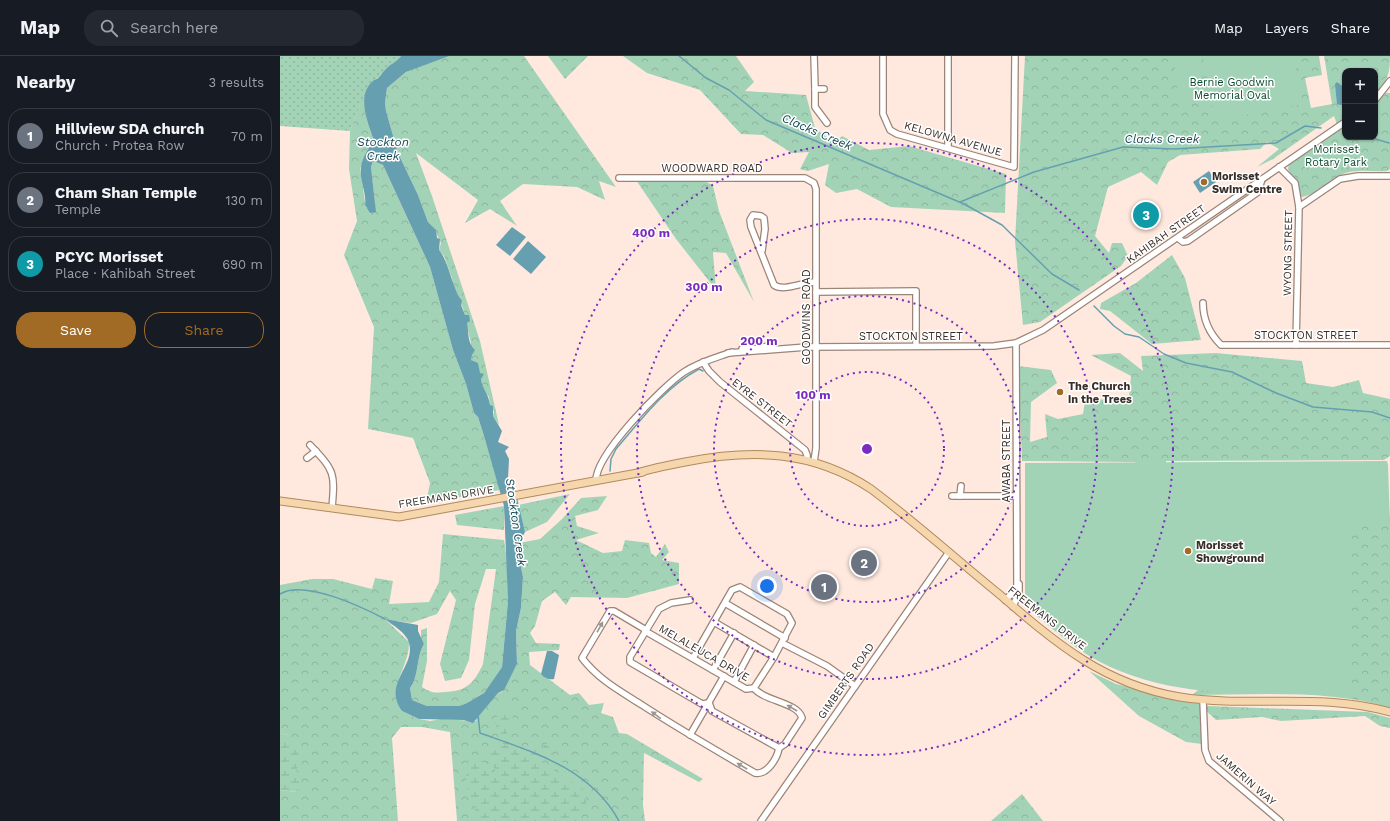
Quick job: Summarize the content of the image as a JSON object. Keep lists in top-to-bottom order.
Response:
{
  "streets": {
    "main road": ["FREEMANS DRIVE"],
    "street": [
      "KELOWNA AVENUE",
      "WOODWARD ROAD",
      "KAHIBAH STREET",
      "WYONG STREET",
      "GOODWINS ROAD",
      "STOCKTON STREET",
      "EYRE STREET",
      "AWABA STREET",
      "MELALEUCA DRIVE",
      "GIMBERTS ROAD",
      "JAMERIN WAY"
    ]
  },
  "crossings": [
    ["WOODWARD ROAD", "GOODWINS ROAD"],
    ["KAHIBAH STREET", "WYONG STREET"],
    ["KAHIBAH STREET", "STOCKTON STREET"],
    ["KAHIBAH STREET", "AWABA STREET"],
    ["WYONG STREET", "STOCKTON STREET"],
    ["GOODWINS ROAD", "STOCKTON STREET"],
    ["GOODWINS ROAD", "EYRE STREET"],
    ["GOODWINS ROAD", "FREEMANS DRIVE"],
    ["STOCKTON STREET", "EYRE STREET"],
    ["STOCKTON STREET", "AWABA STREET"],
    ["STOCKTON STREET", "FREEMANS DRIVE"],
    ["EYRE STREET", "FREEMANS DRIVE"],
    ["AWABA STREET", "FREEMANS DRIVE"],
    ["FREEMANS DRIVE", "GIMBERTS ROAD"],
    ["FREEMANS DRIVE", "JAMERIN WAY"]
  ],
  "water": ["Clacks Creek", "Stockton Creek"],
  "parks": ["Bernie Goodwin Memorial Oval", "Morisset Rotary Park"],
  "places": ["Morisset Swim Centre", "The Church in the Trees", "Morisset Showground"],
  "page": {
    "header": "Map",
    "search": "Search here",
    "nav": ["Map", "Layers", "Share"],
    "heading": ["Nearby", "3 results"],
    "map_buttons": ["+", "−"],
    "list": [
      {
        "mark": "1",
        "name": "Hillview SDA church",
        "note": "Church · Protea Row",
        "value": "70 m"
      },
      {
        "mark": "2",
        "name": "Cham Shan Temple",
        "note": "Temple",
        "value": "130 m"
      },
      {
        "mark": "3",
        "name": "PCYC Morisset",
        "note": "Place · Kahibah Street",
        "value": "690 m"
      }
    ],
    "pins": ["3", "2", "1"],
    "buttons": ["Save", "Share"]
  },
  "rings": [
    "400 m",
    "300 m",
    "200 m",
    "100 m"
  ]
}
